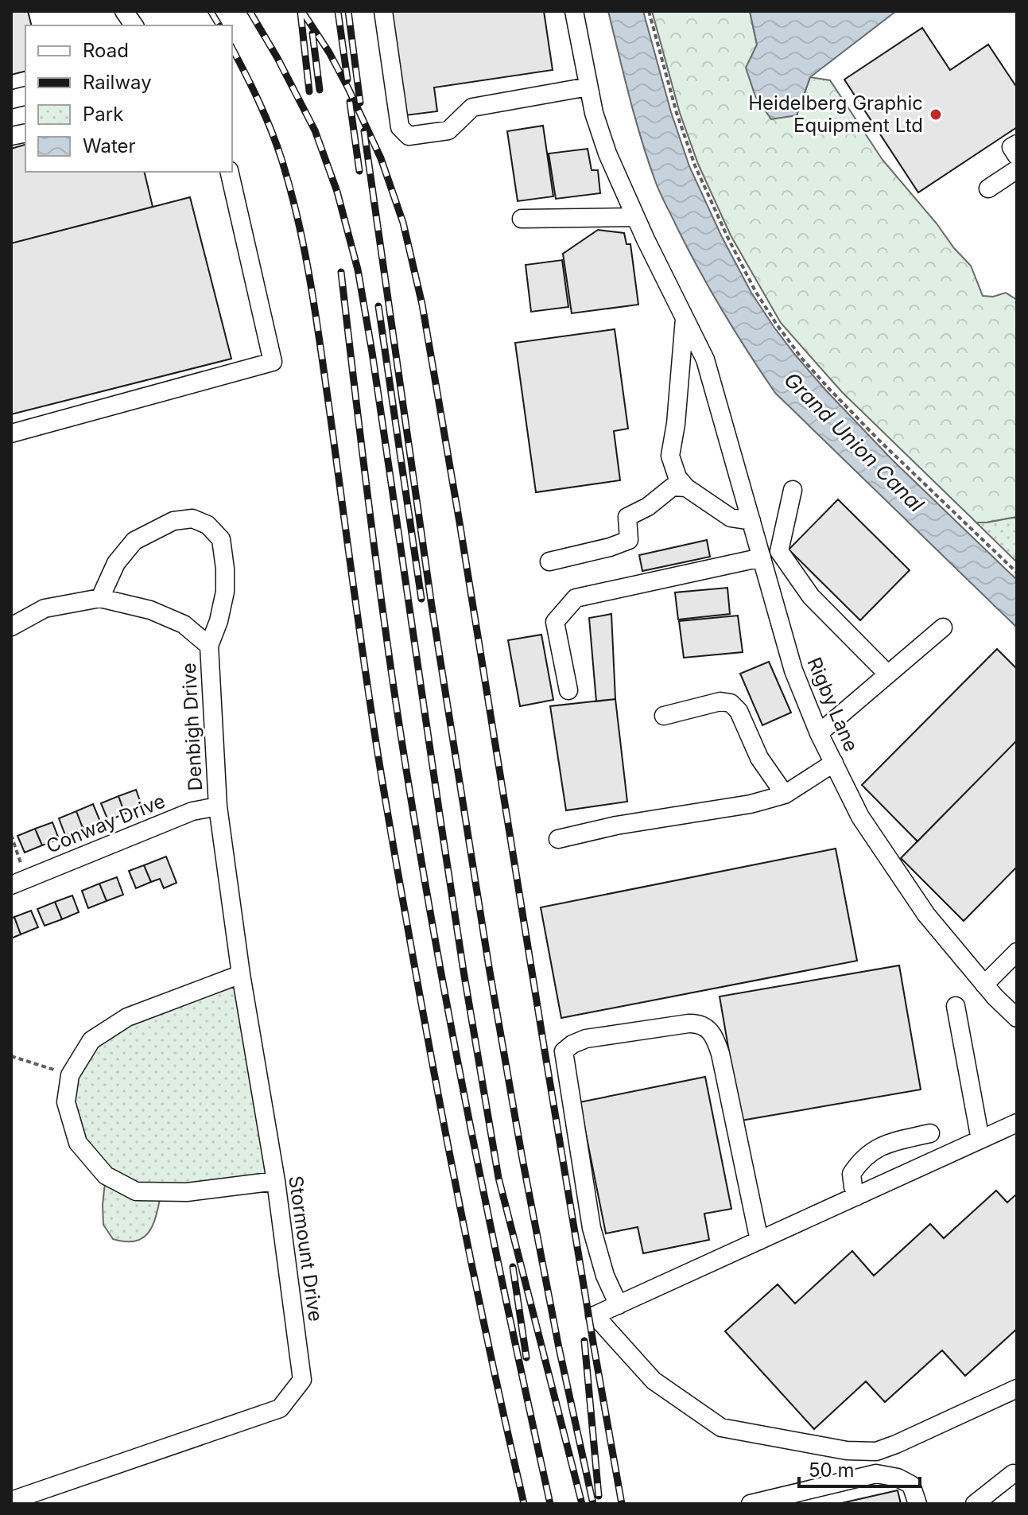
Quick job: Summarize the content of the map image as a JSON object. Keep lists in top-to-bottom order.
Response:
{
  "streets": {
    "street": [
      "Rigby Lane",
      "Denbigh Drive",
      "Conway Drive",
      "Stormount Drive"
    ]
  },
  "crossings": [
    ["Denbigh Drive", "Conway Drive"],
    ["Denbigh Drive", "Stormount Drive"],
    ["Conway Drive", "Stormount Drive"]
  ],
  "water": ["Grand Union Canal"],
  "places": ["Heidelberg Graphic Equipment Ltd"],
  "legend": [
    "Road",
    "Railway",
    "Park",
    "Water"
  ],
  "scale_bar": "50 m"
}
